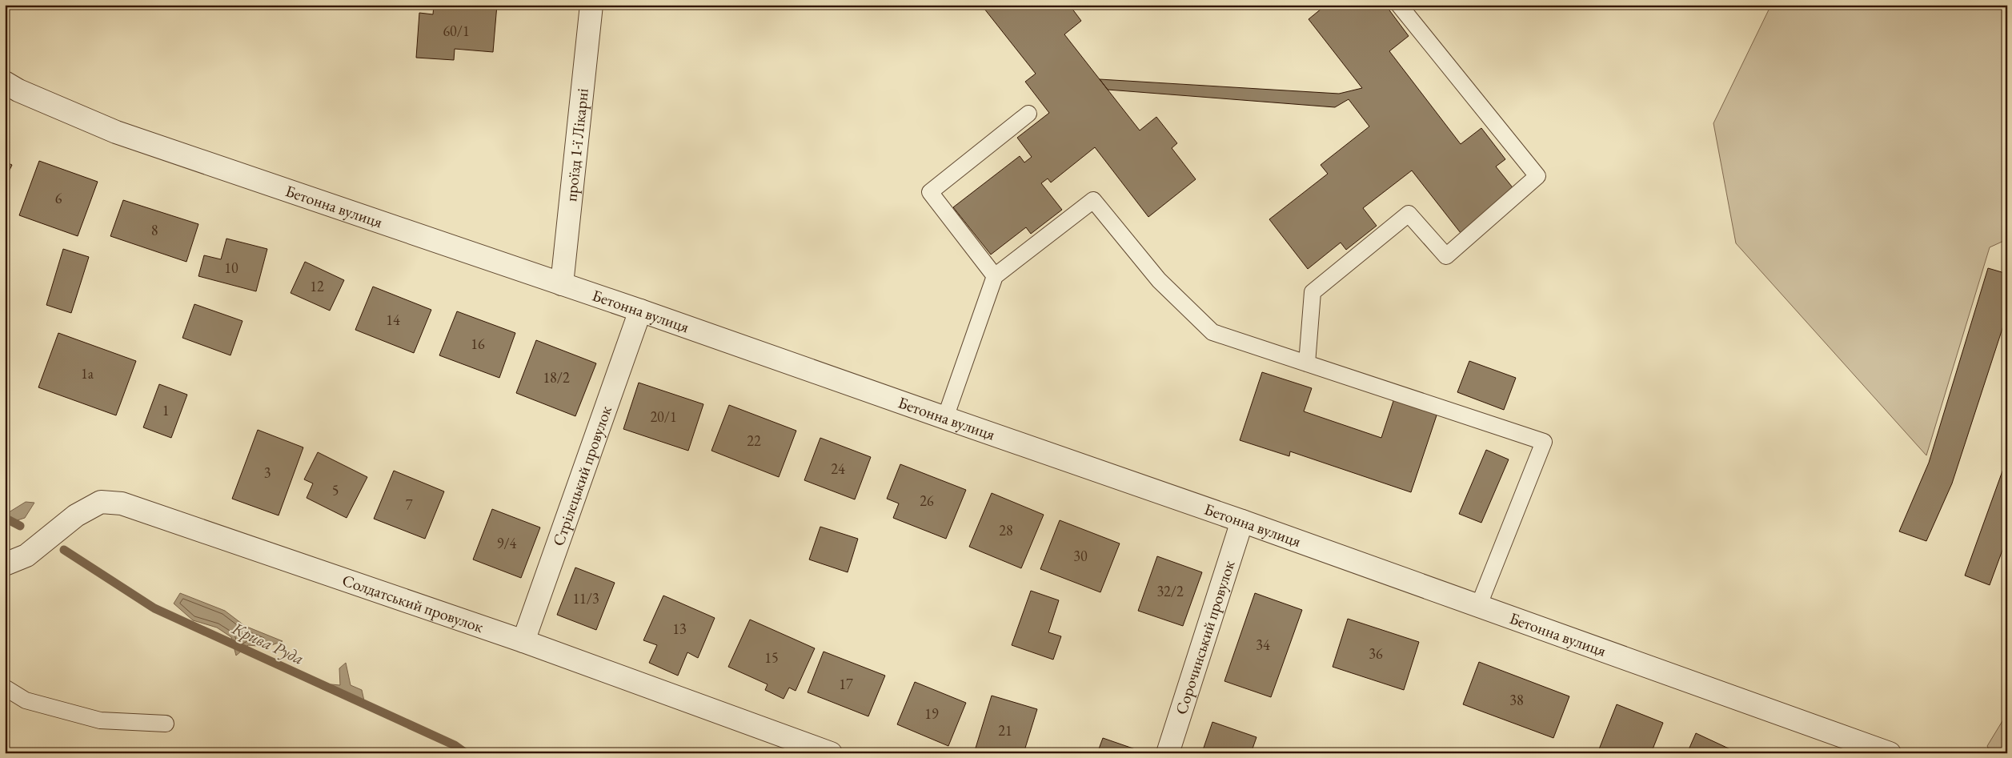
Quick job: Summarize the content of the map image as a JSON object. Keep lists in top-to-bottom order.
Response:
{
  "streets": {
    "street": [
      "проїзд 1-ї Лікарні",
      "Бетонна вулиця",
      "Стрілецький провулок",
      "Солдатський провулок",
      "Сорочинський провулок"
    ]
  },
  "crossings": [
    ["проїзд 1-ї Лікарні", "Бетонна вулиця"],
    ["Бетонна вулиця", "Стрілецький провулок"],
    ["Бетонна вулиця", "Сорочинський провулок"],
    ["Стрілецький провулок", "Солдатський провулок"]
  ],
  "water": ["Крива Руда"],
  "house_numbers": [
    "60/1",
    "6",
    "8",
    "10",
    "12",
    "14",
    "16",
    "1а",
    "18/2",
    "1",
    "20/1",
    "22",
    "24",
    "3",
    "5",
    "26",
    "7",
    "28",
    "9/4",
    "30",
    "32/2",
    "11/3",
    "13",
    "34",
    "36",
    "15",
    "17",
    "38",
    "19",
    "21"
  ]
}
